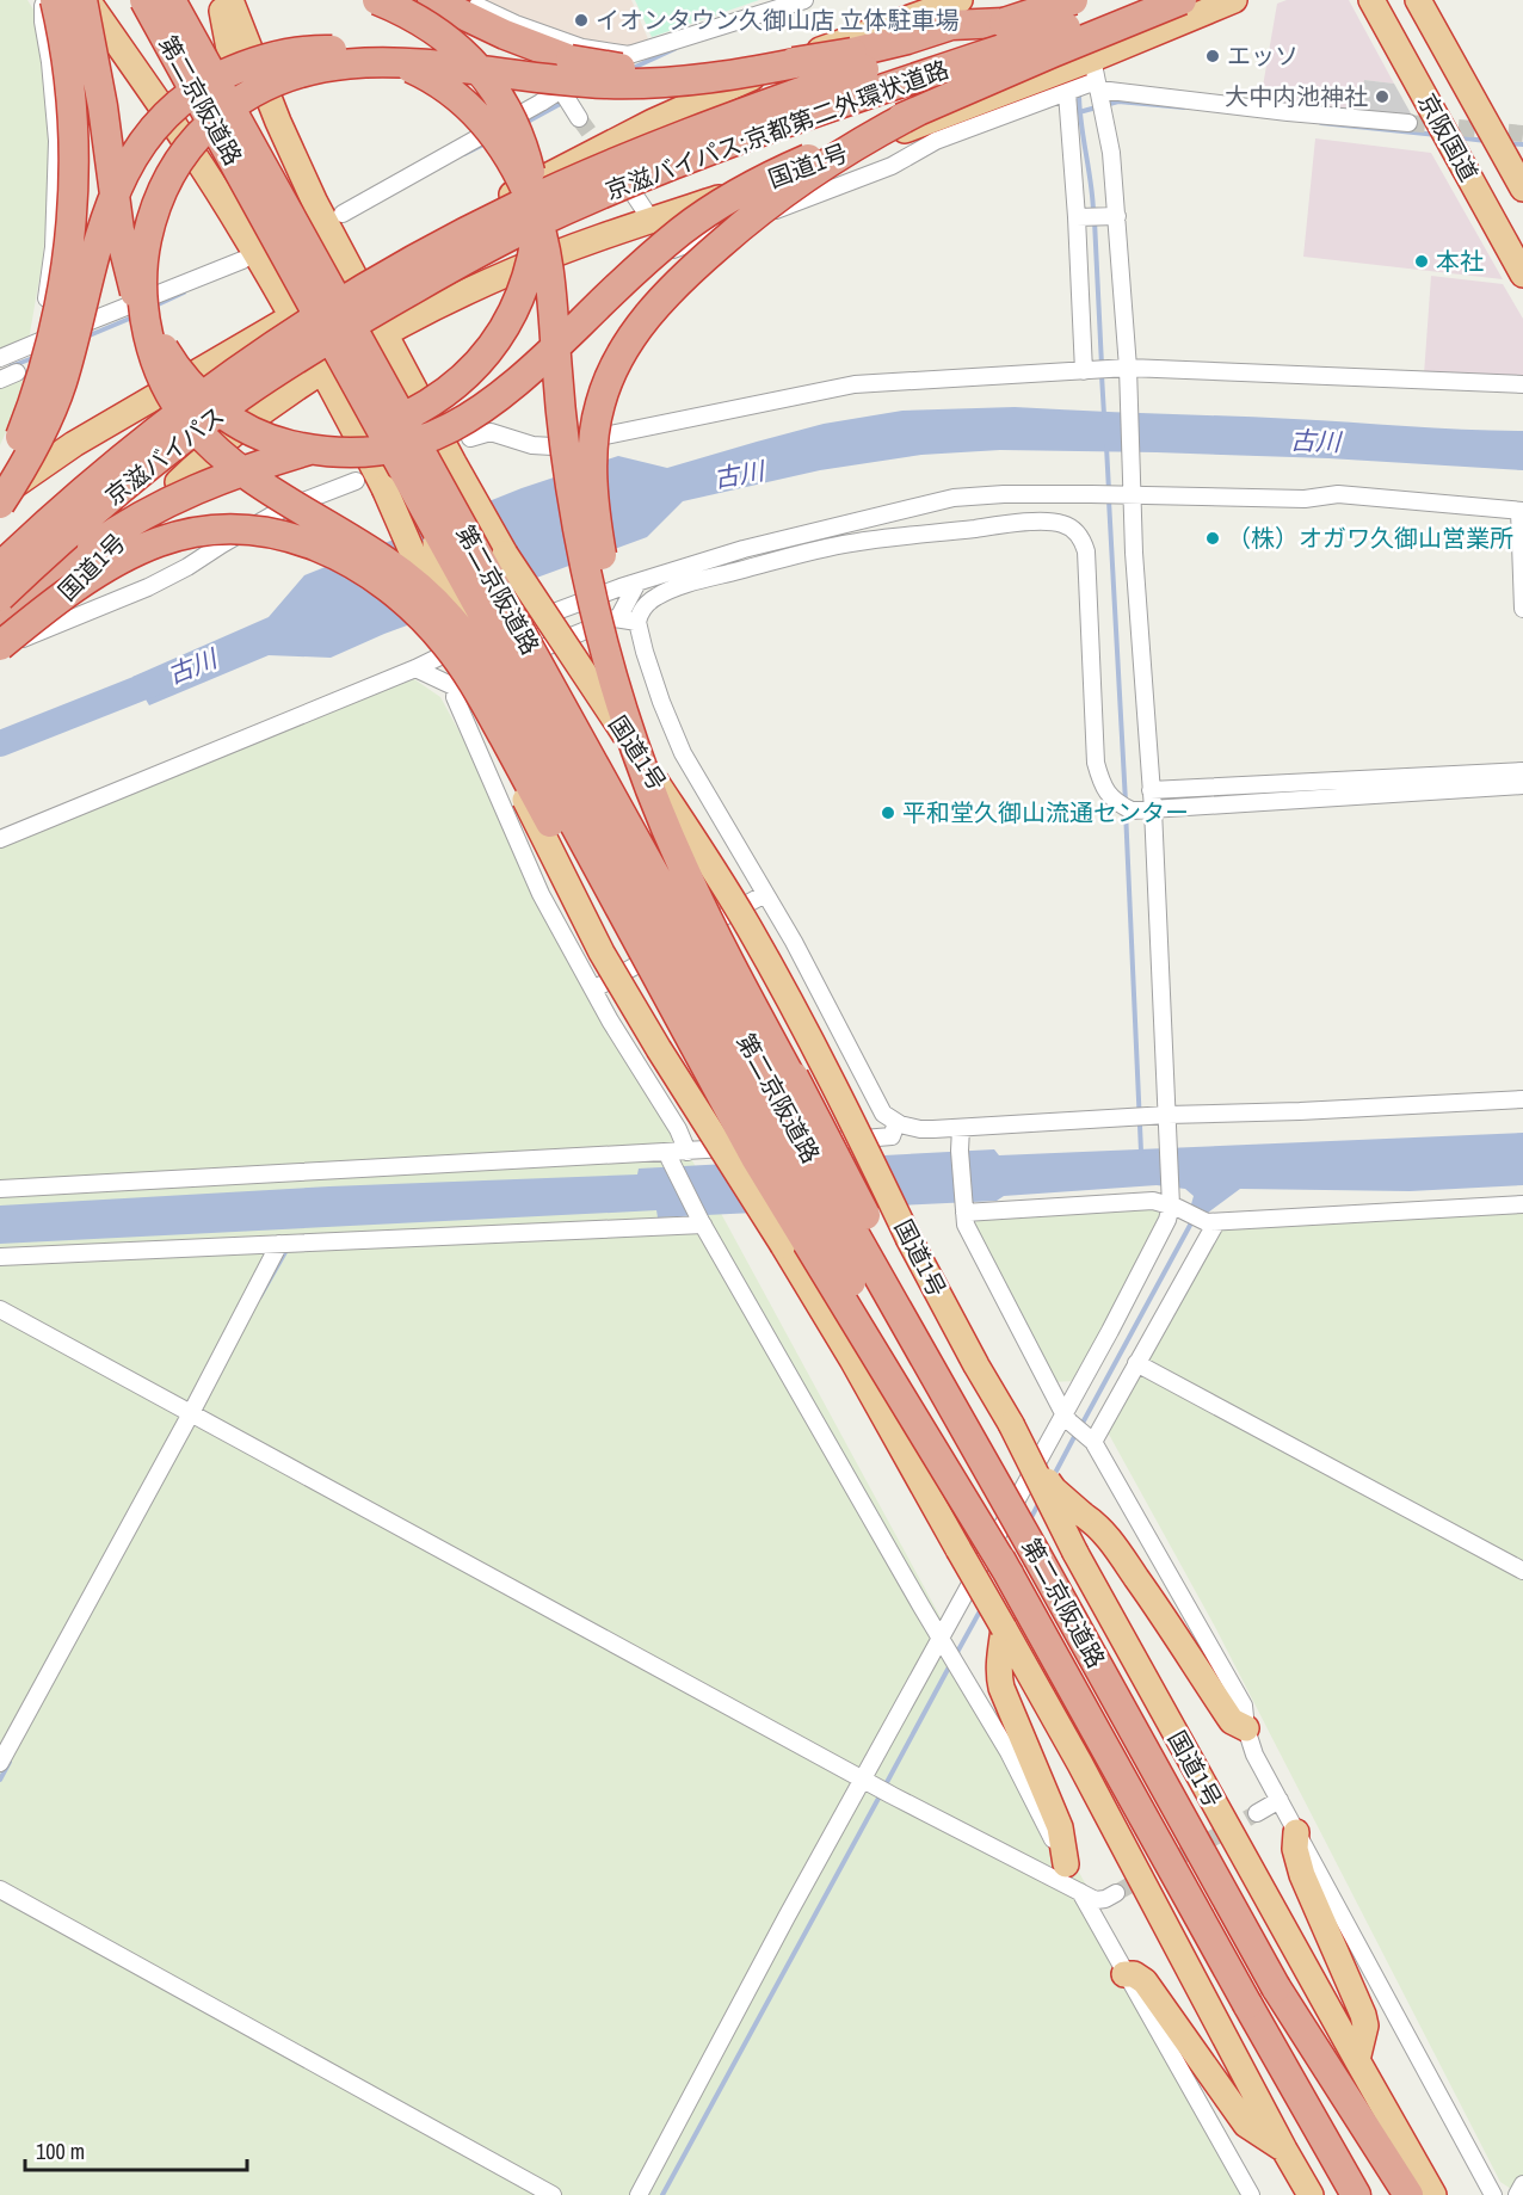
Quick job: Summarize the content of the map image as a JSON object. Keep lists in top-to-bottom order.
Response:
{
  "streets": {
    "highway": [
      "第二京阪道路",
      "京滋バイパス;京都第二外環状道路",
      "京阪国道",
      "国道1号",
      "京滋バイパス"
    ]
  },
  "crossings": [
    ["京滋バイパス;京都第二外環状道路", "国道1号"],
    ["京滋バイパス;京都第二外環状道路", "京滋バイパス"],
    ["国道1号", "京滋バイパス"]
  ],
  "water": ["古川"],
  "places": [
    "イオンタウン久御山店 立体駐車場",
    "エッソ",
    "大中内池神社",
    "本社",
    "（株）オガワ久御山営業所",
    "平和堂久御山流通センター"
  ],
  "scale_bar": "100 m"
}
